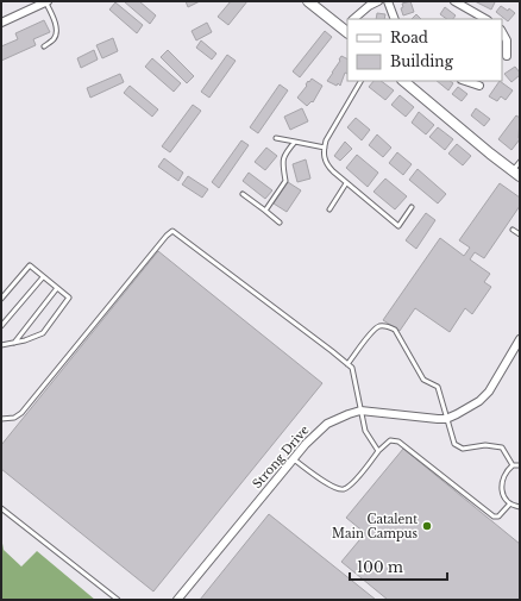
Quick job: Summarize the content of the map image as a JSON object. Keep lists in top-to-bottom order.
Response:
{
  "streets": {
    "street": ["Strong Drive"]
  },
  "places": ["Catalent Main Campus"],
  "legend": ["Road", "Building"],
  "scale_bar": "100 m"
}
